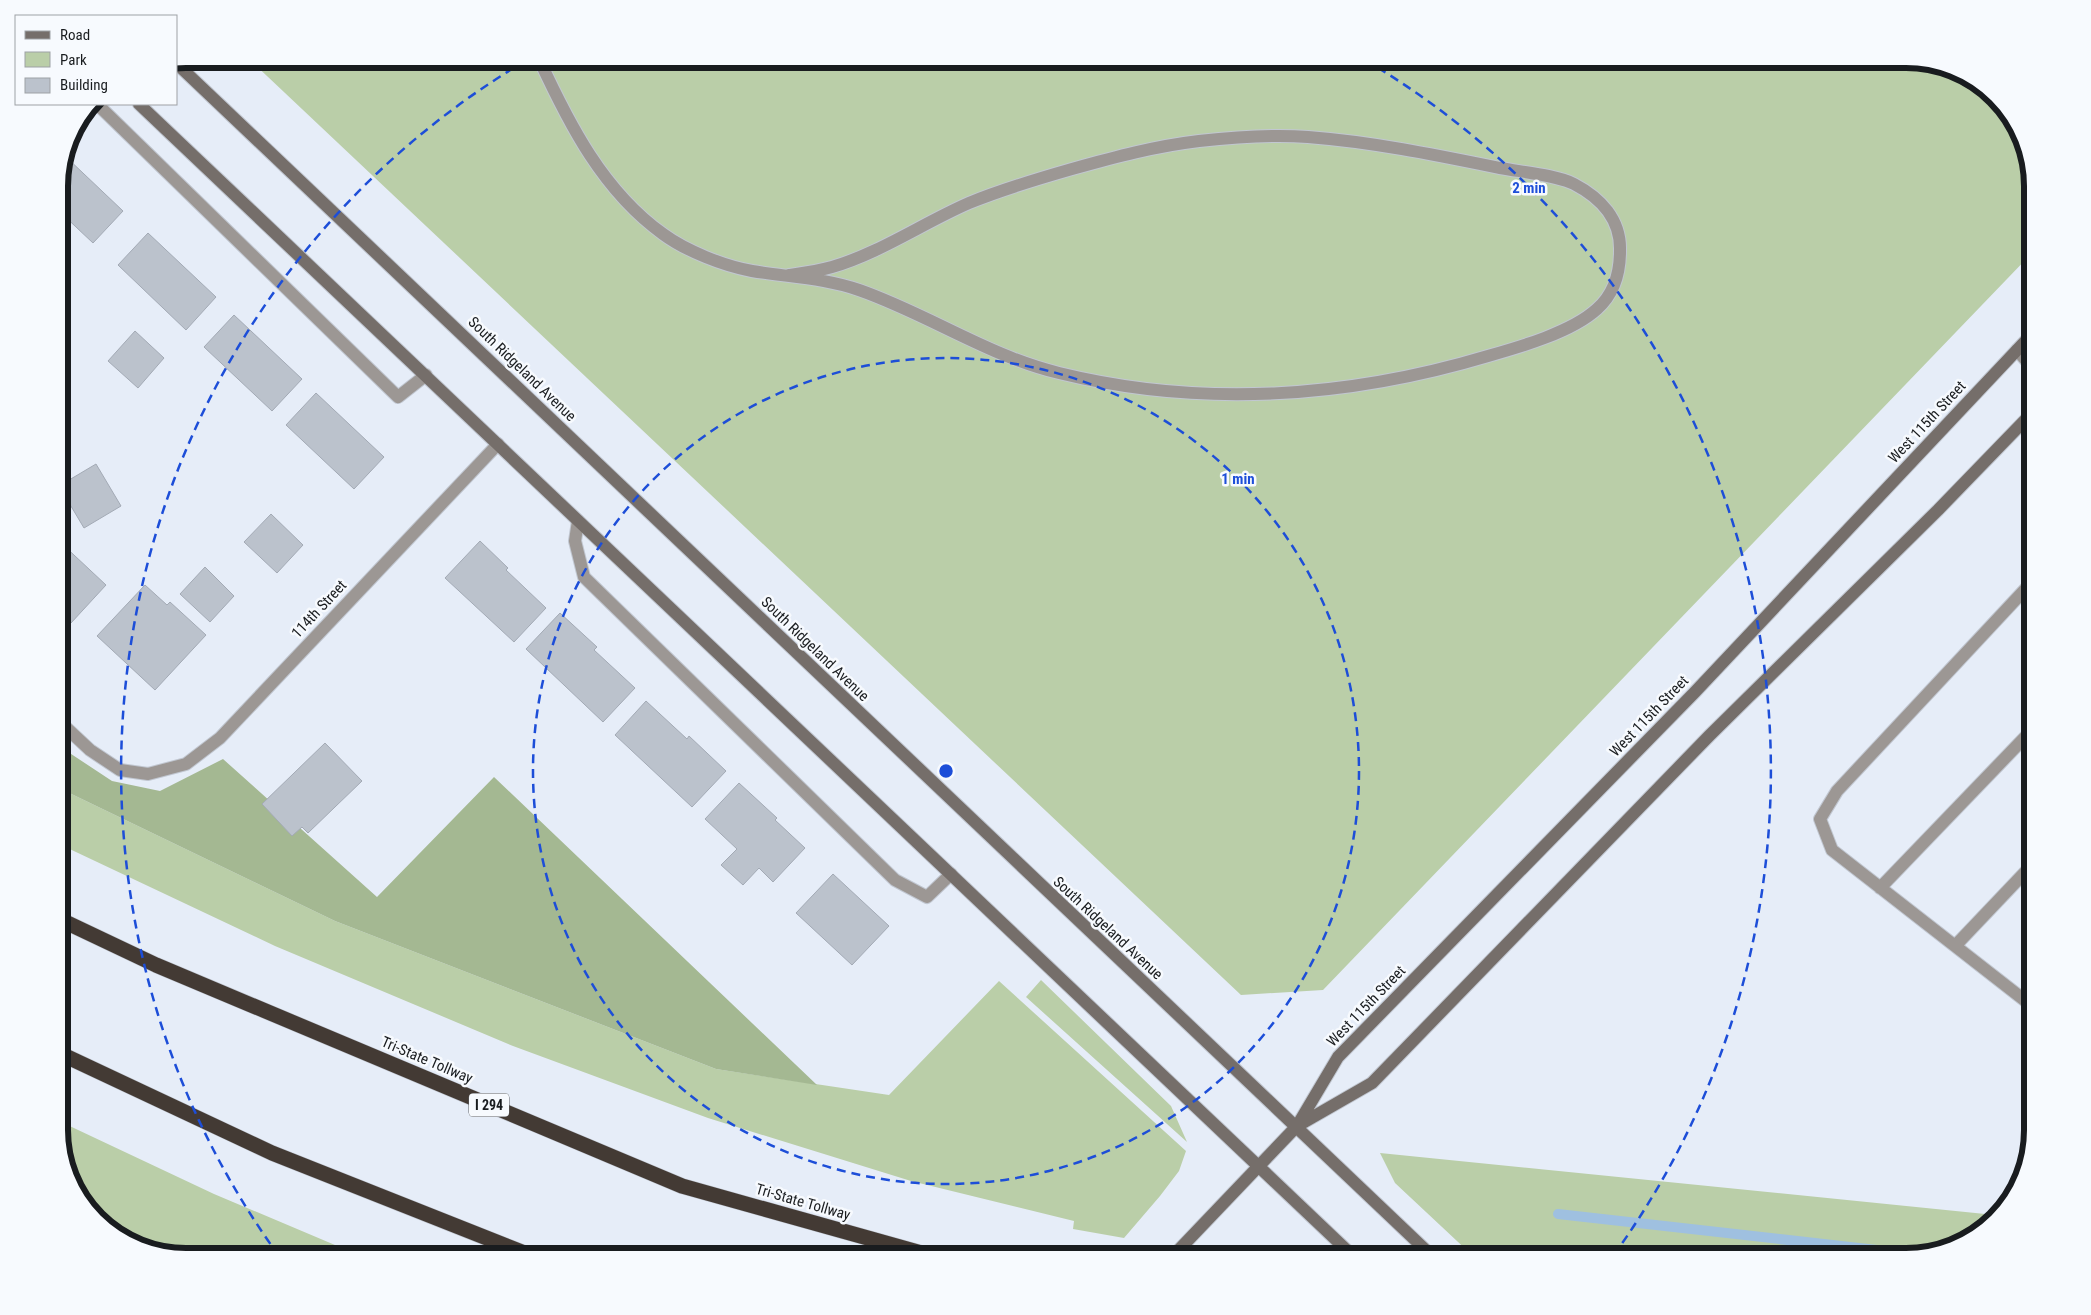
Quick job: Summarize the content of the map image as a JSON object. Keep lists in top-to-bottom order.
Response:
{
  "streets": {
    "highway": ["Tri-State Tollway", "I 294"],
    "main road": ["South Ridgeland Avenue", "West 115th Street"],
    "street": ["114th Street"]
  },
  "crossings": [
    ["South Ridgeland Avenue", "West 115th Street"]
  ],
  "legend": ["Road", "Park", "Building"],
  "rings": ["2 min", "1 min"]
}
